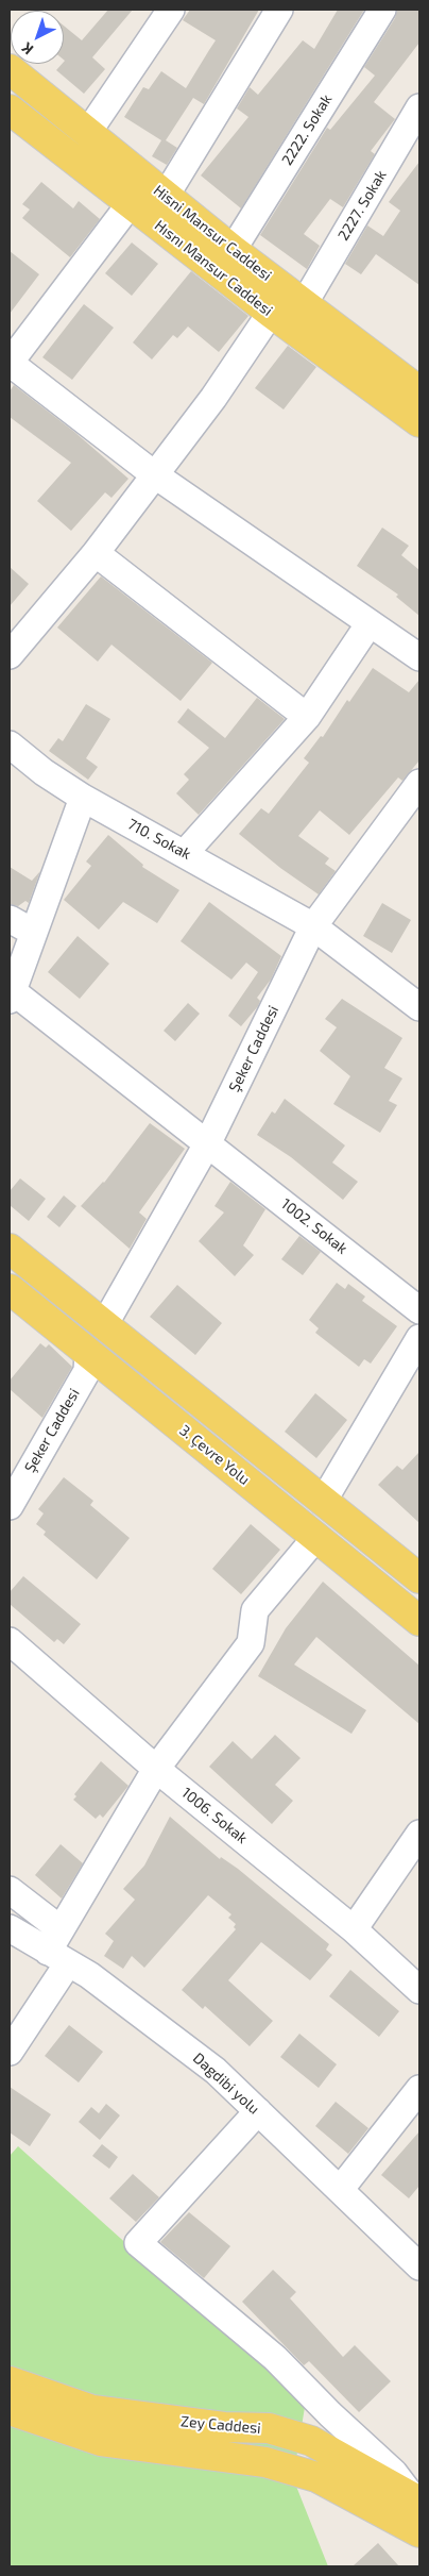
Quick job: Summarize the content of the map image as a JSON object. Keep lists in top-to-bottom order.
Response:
{
  "streets": {
    "main road": [
      "Hisni Mansur Caddesi",
      "Hısnı Mansur Caddesi",
      "3. Çevre Yolu",
      "Zey Caddesi"
    ],
    "street": [
      "2222. Sokak",
      "2227. Sokak",
      "710. Sokak",
      "Şeker Caddesi",
      "1002. Sokak",
      "1006. Sokak",
      "Dagdibi yolu"
    ]
  },
  "crossings": [
    ["2222. Sokak", "Hisni Mansur Caddesi"],
    ["2227. Sokak", "Hisni Mansur Caddesi"],
    ["710. Sokak", "Şeker Caddesi"],
    ["Şeker Caddesi", "1002. Sokak"],
    ["Şeker Caddesi", "3. Çevre Yolu"]
  ],
  "north": "bottom left"
}
